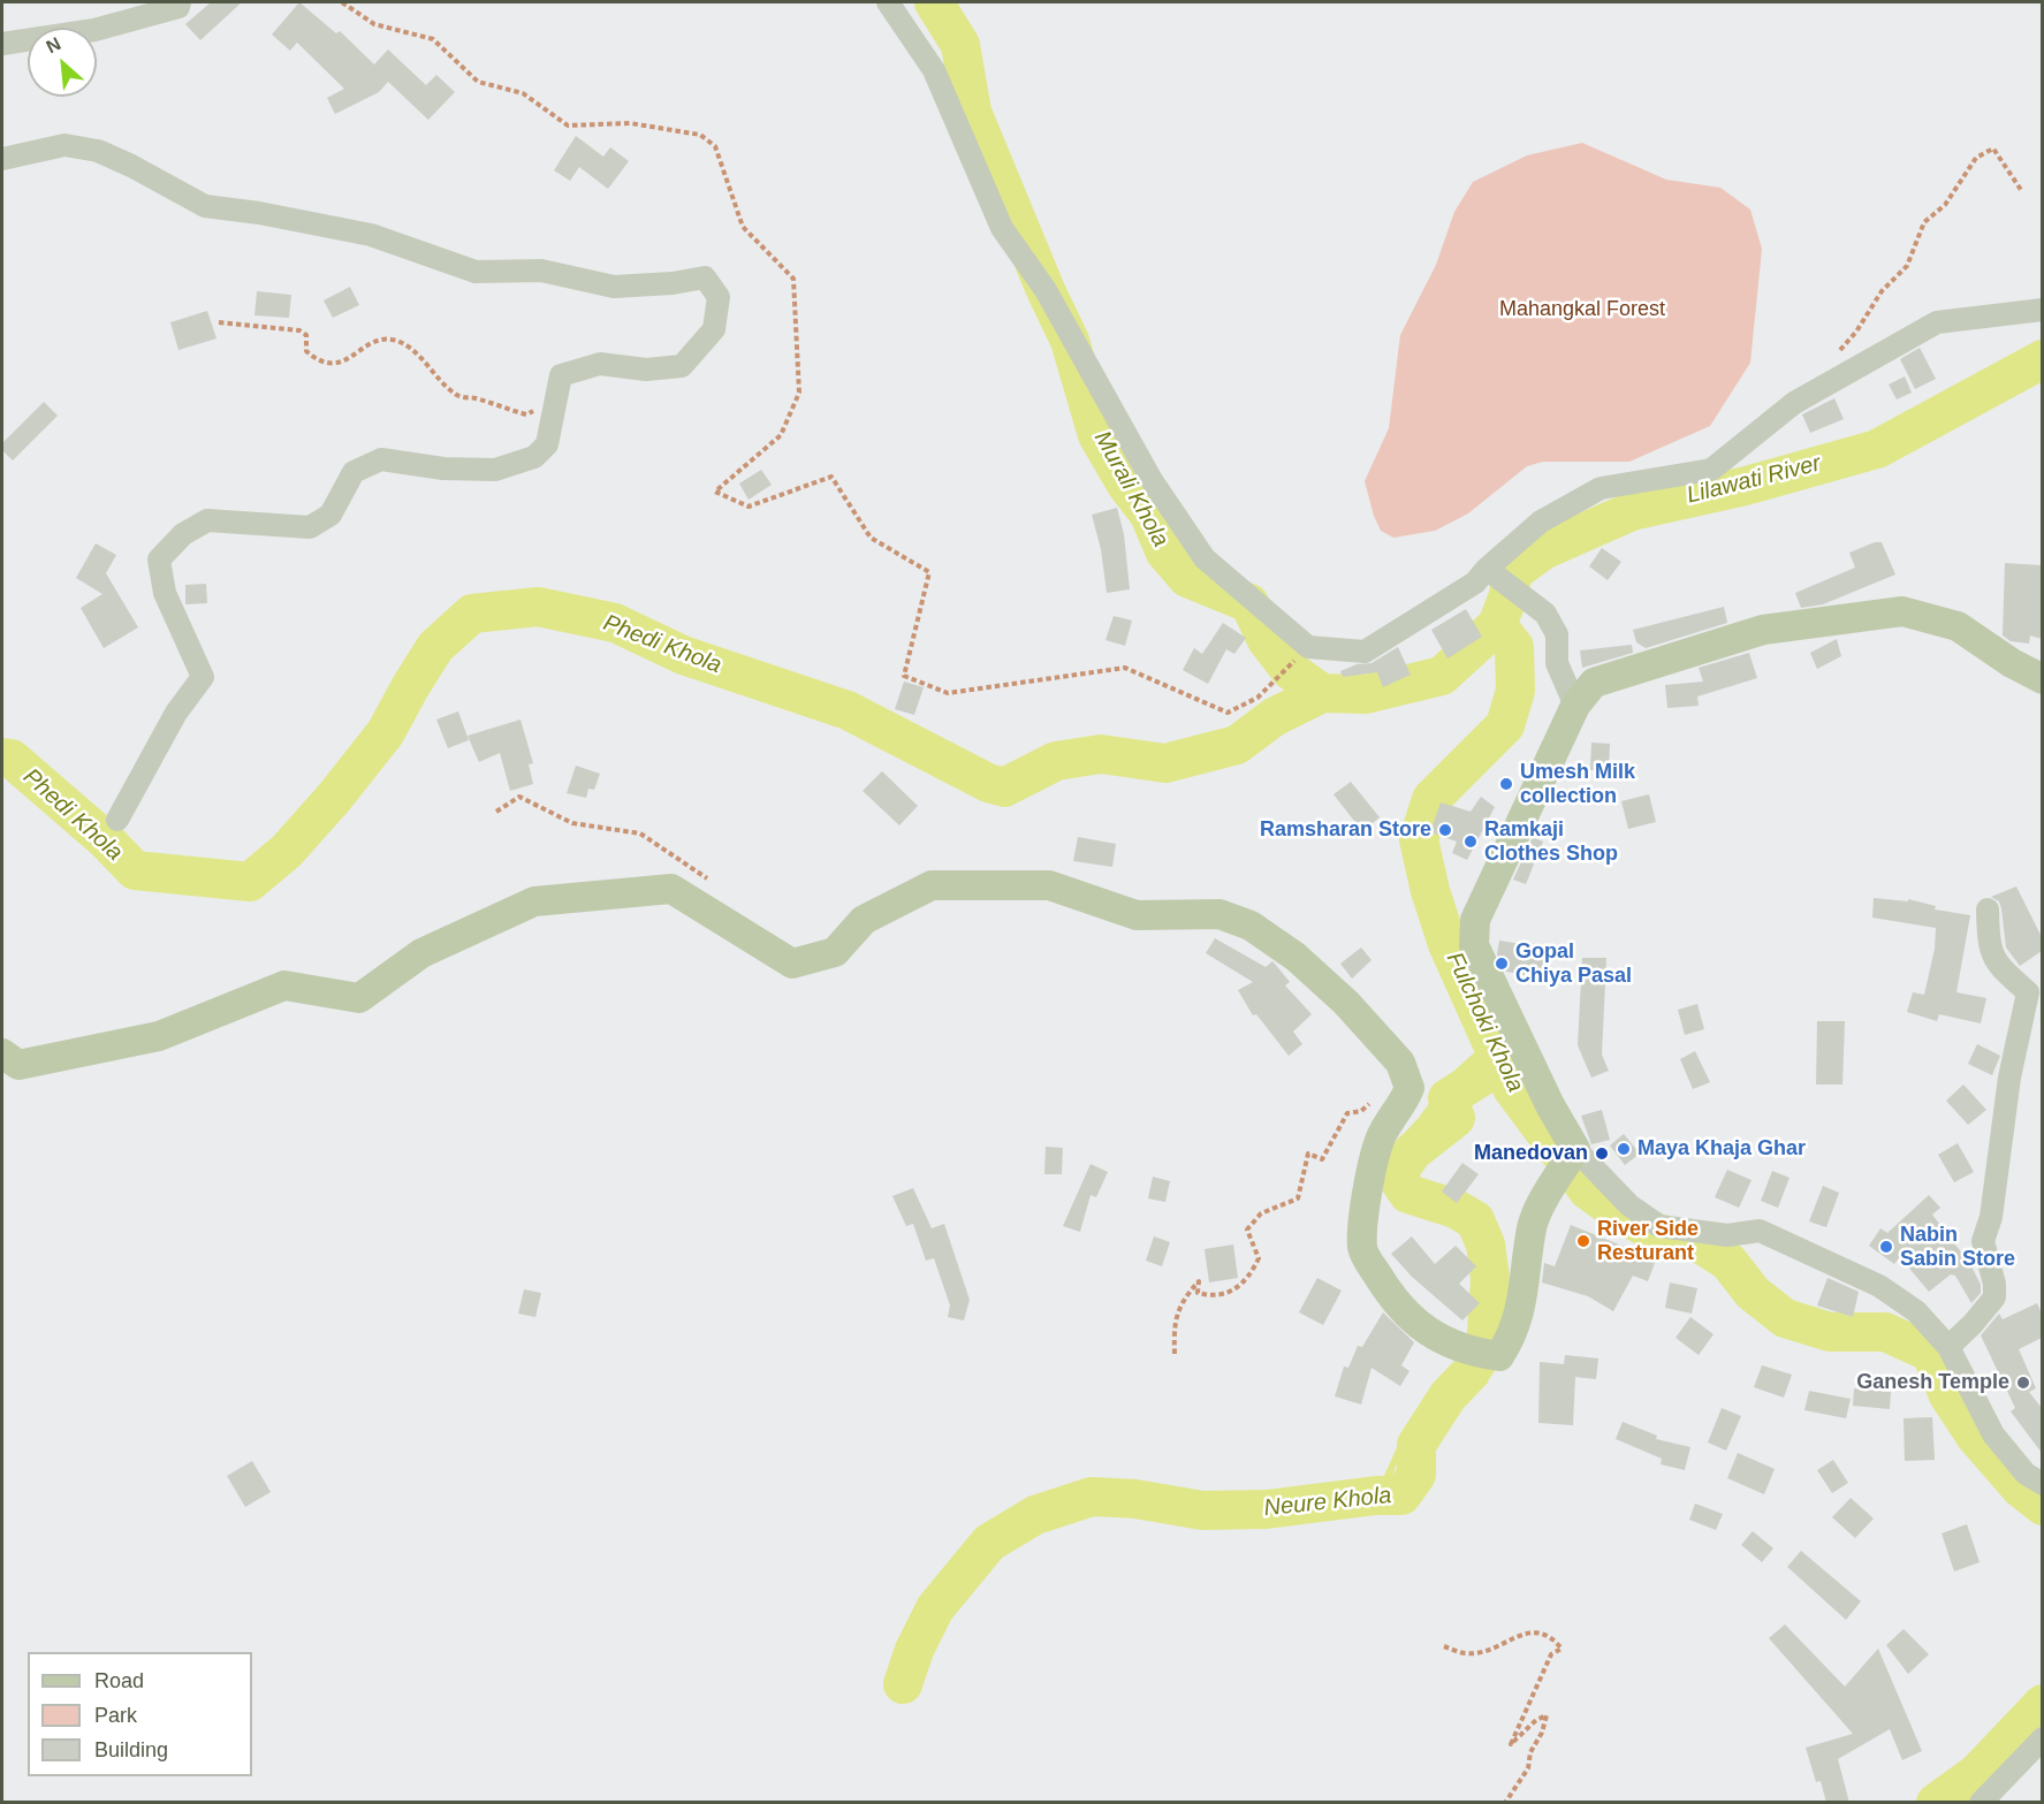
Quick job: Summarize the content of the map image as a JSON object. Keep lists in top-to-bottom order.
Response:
{
  "water": [
    "Lilawati River",
    "Murali Khola",
    "Phedi Khola",
    "Fulchoki Khola",
    "Neure Khola"
  ],
  "parks": ["Mahangkal Forest"],
  "places": [
    "Umesh Milk collection",
    "Ramsharan Store",
    "Ramkaji Clothes Shop",
    "Gopal Chiya Pasal",
    "Maya Khaja Ghar",
    "Manedovan",
    "River Side Resturant",
    "Nabin Sabin Store",
    "Ganesh Temple"
  ],
  "legend": ["Road", "Park", "Building"],
  "north": "top left"
}
